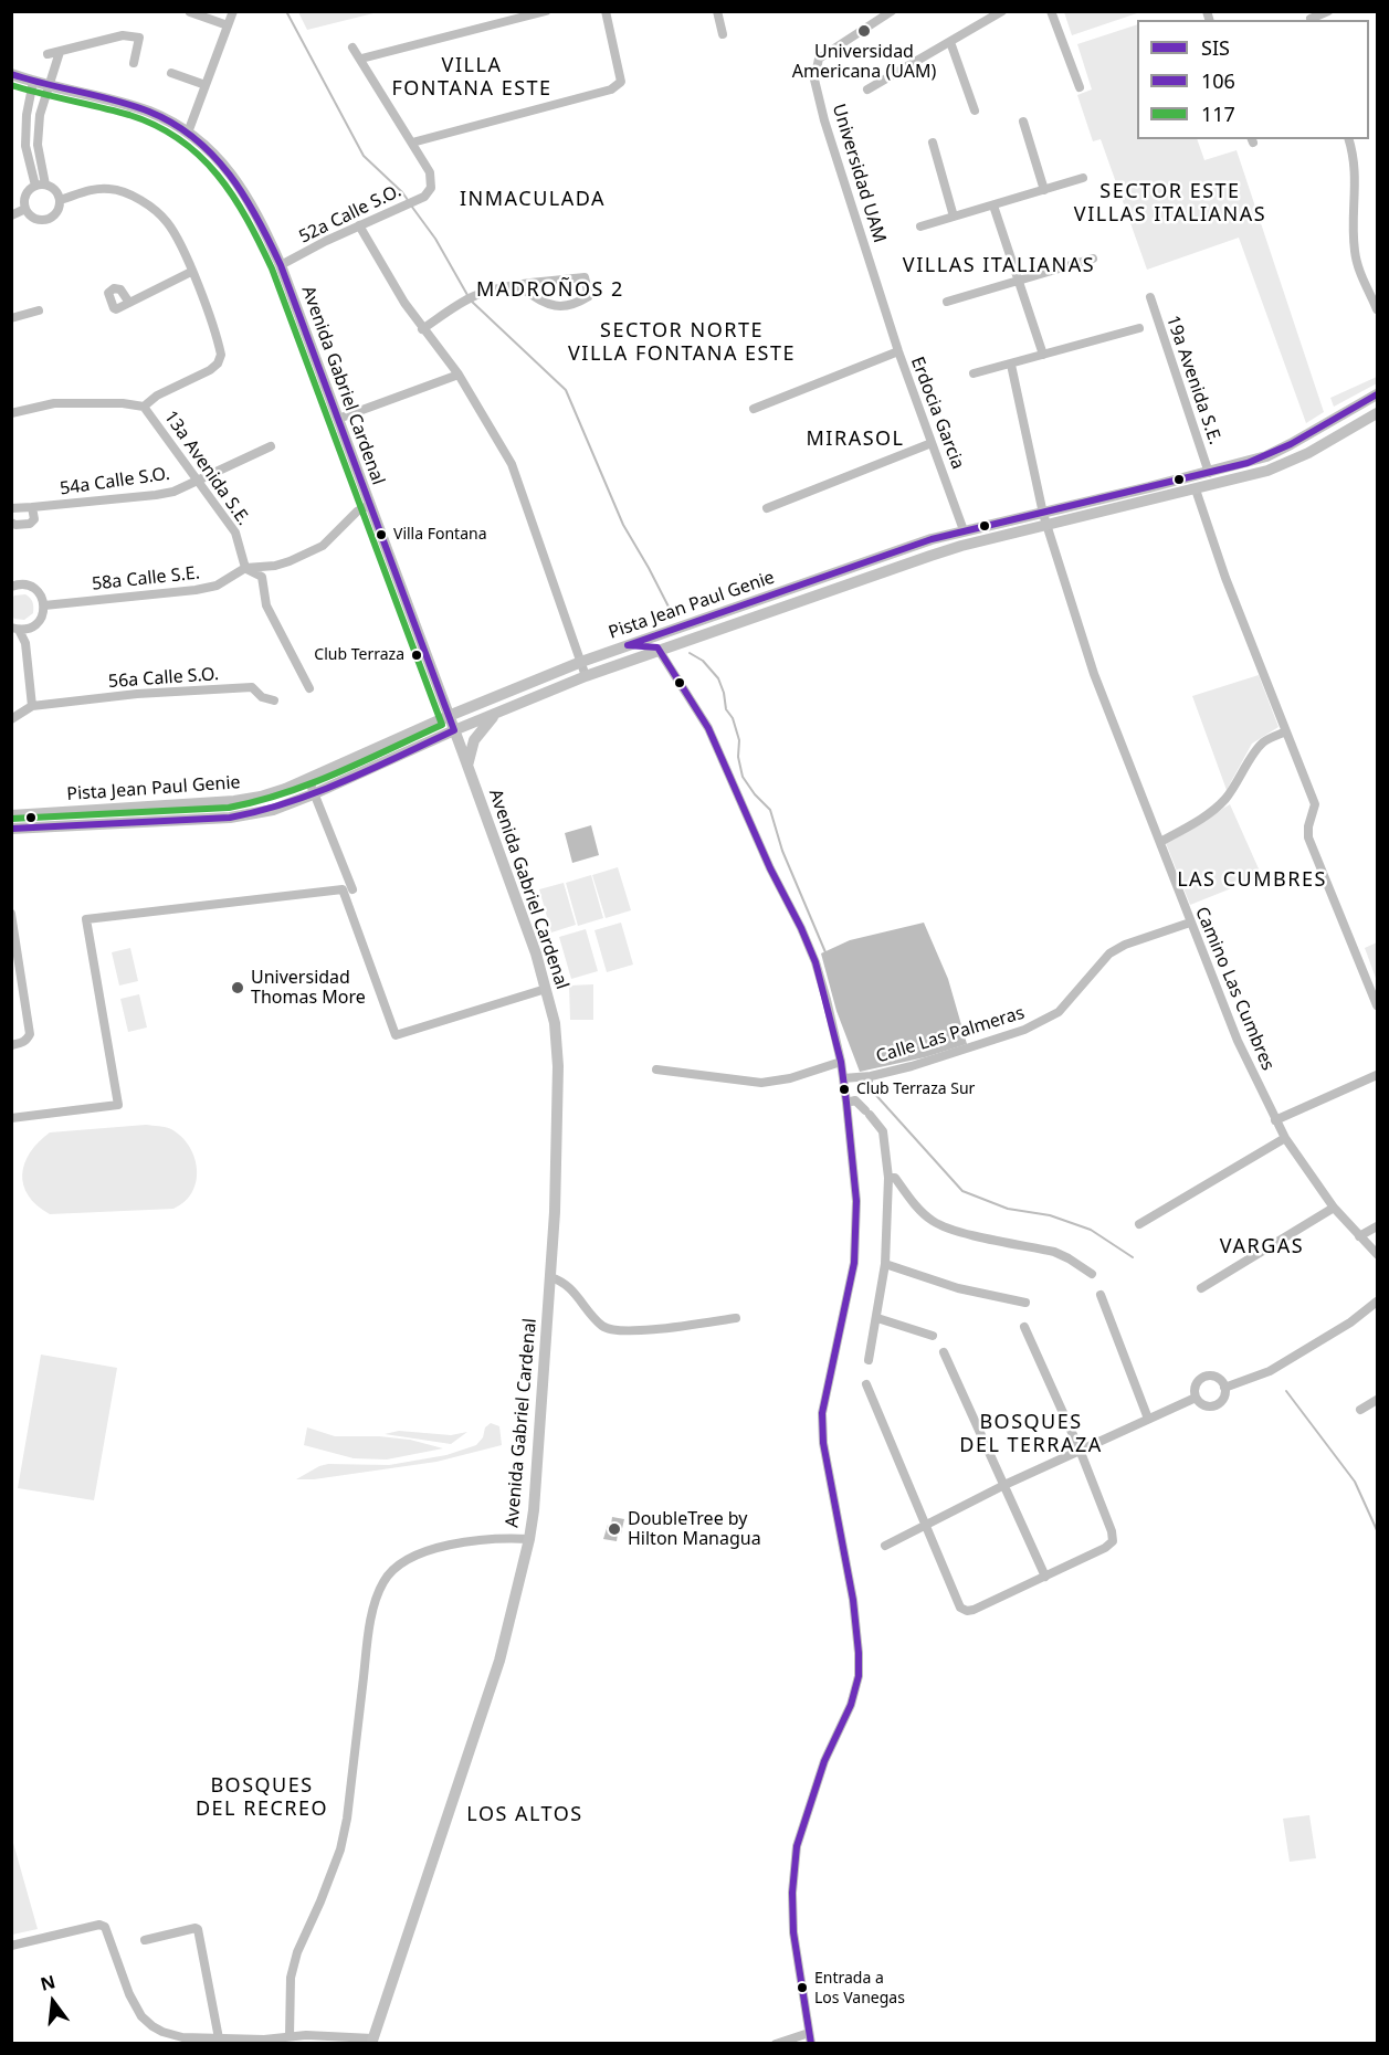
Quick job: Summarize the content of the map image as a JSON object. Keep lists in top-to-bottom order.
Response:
{
  "streets": {
    "main road": ["Avenida Gabriel Cardenal", "Pista Jean Paul Genie"],
    "street": [
      "Universidad UAM",
      "52a Calle S.O.",
      "19a Avenida S.E.",
      "Erdocia Garcia",
      "13a Avenida S.E.",
      "54a Calle S.O.",
      "58a Calle S.E.",
      "56a Calle S.O.",
      "Camino Las Cumbres",
      "Calle Las Palmeras"
    ]
  },
  "crossings": [
    ["Universidad UAM", "Erdocia Garcia"],
    ["52a Calle S.O.", "Avenida Gabriel Cardenal"],
    ["Avenida Gabriel Cardenal", "Pista Jean Paul Genie"],
    ["Erdocia Garcia", "Pista Jean Paul Genie"],
    ["13a Avenida S.E.", "54a Calle S.O."],
    ["13a Avenida S.E.", "58a Calle S.E."],
    ["Pista Jean Paul Genie", "Camino Las Cumbres"],
    ["Camino Las Cumbres", "Calle Las Palmeras"]
  ],
  "districts": [
    "VILLA FONTANA ESTE",
    "SECTOR ESTE VILLAS ITALIANAS",
    "INMACULADA",
    "VILLAS ITALIANAS",
    "MADROÑOS 2",
    "SECTOR NORTE VILLA FONTANA ESTE",
    "MIRASOL",
    "LAS CUMBRES",
    "VARGAS",
    "BOSQUES DEL TERRAZA",
    "BOSQUES DEL RECREO",
    "LOS ALTOS"
  ],
  "places": [
    "Universidad Americana (UAM)",
    "Villa Fontana",
    "Club Terraza",
    "Universidad Thomas More",
    "Club Terraza Sur",
    "DoubleTree by Hilton Managua",
    "Entrada a Los Vanegas"
  ],
  "lines": ["transit line 106", "transit line 117", "transit line SIS"],
  "legend": ["SIS", "106", "117"],
  "north": "top"
}
